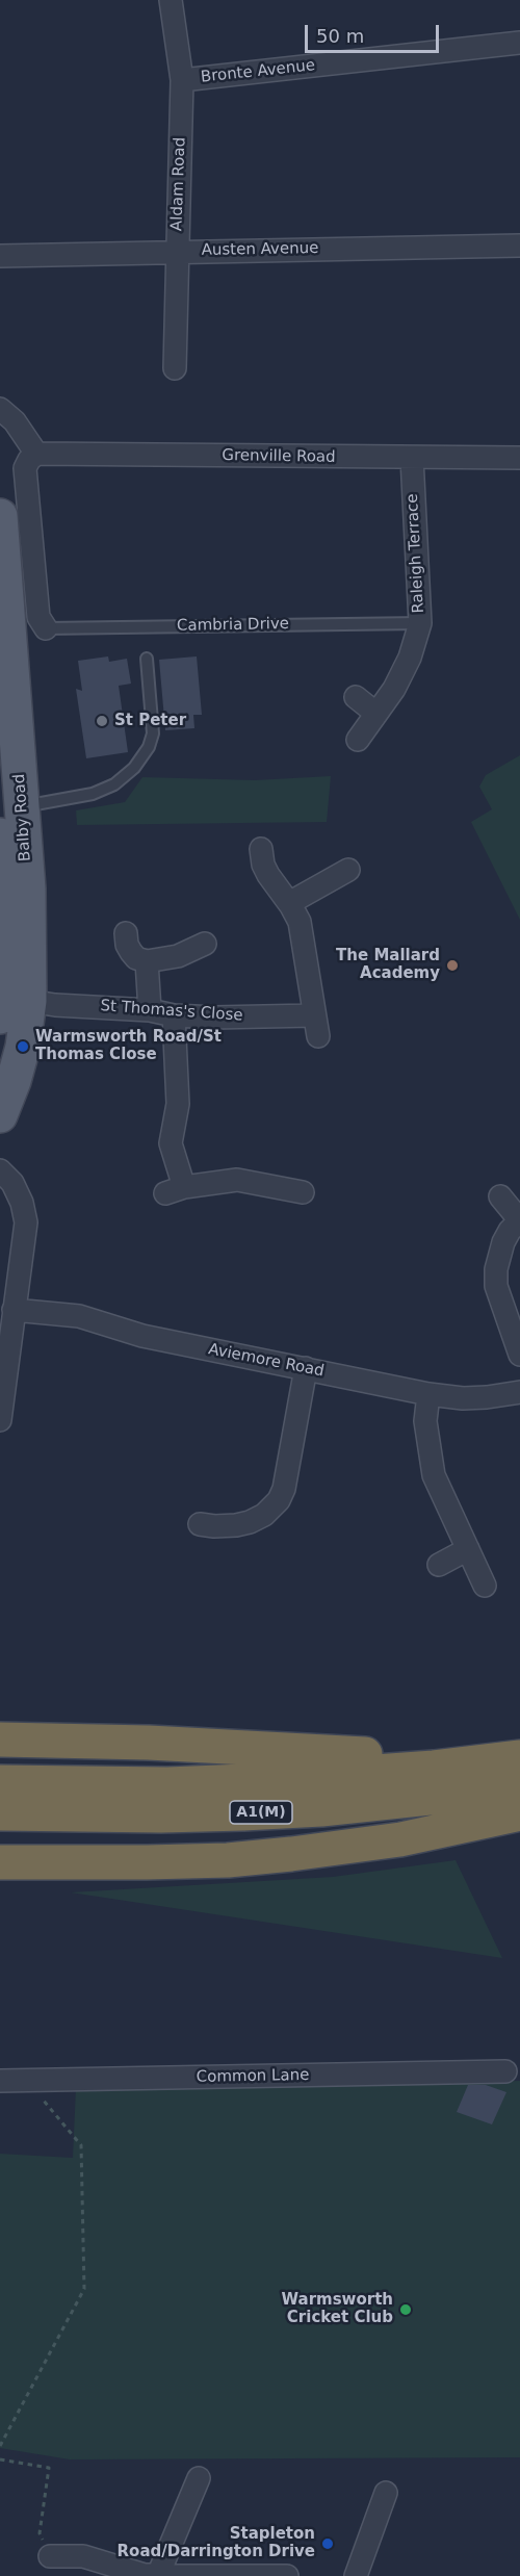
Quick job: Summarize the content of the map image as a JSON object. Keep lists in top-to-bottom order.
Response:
{
  "streets": {
    "highway": ["A1(M)"],
    "main road": ["Balby Road"],
    "street": [
      "Bronte Avenue",
      "Aldam Road",
      "Austen Avenue",
      "Grenville Road",
      "Raleigh Terrace",
      "St Thomas's Close",
      "Aviemore Road",
      "Common Lane"
    ],
    "lane": ["Cambria Drive"]
  },
  "crossings": [
    ["Bronte Avenue", "Aldam Road"],
    ["Aldam Road", "Austen Avenue"],
    ["Grenville Road", "Raleigh Terrace"],
    ["Raleigh Terrace", "Cambria Drive"],
    ["Balby Road", "St Thomas's Close"]
  ],
  "places": [
    "St Peter",
    "The Mallard Academy",
    "Warmsworth Road/St Thomas Close",
    "Warmsworth Cricket Club",
    "Stapleton Road/Darrington Drive"
  ],
  "scale_bar": "50 m"
}
